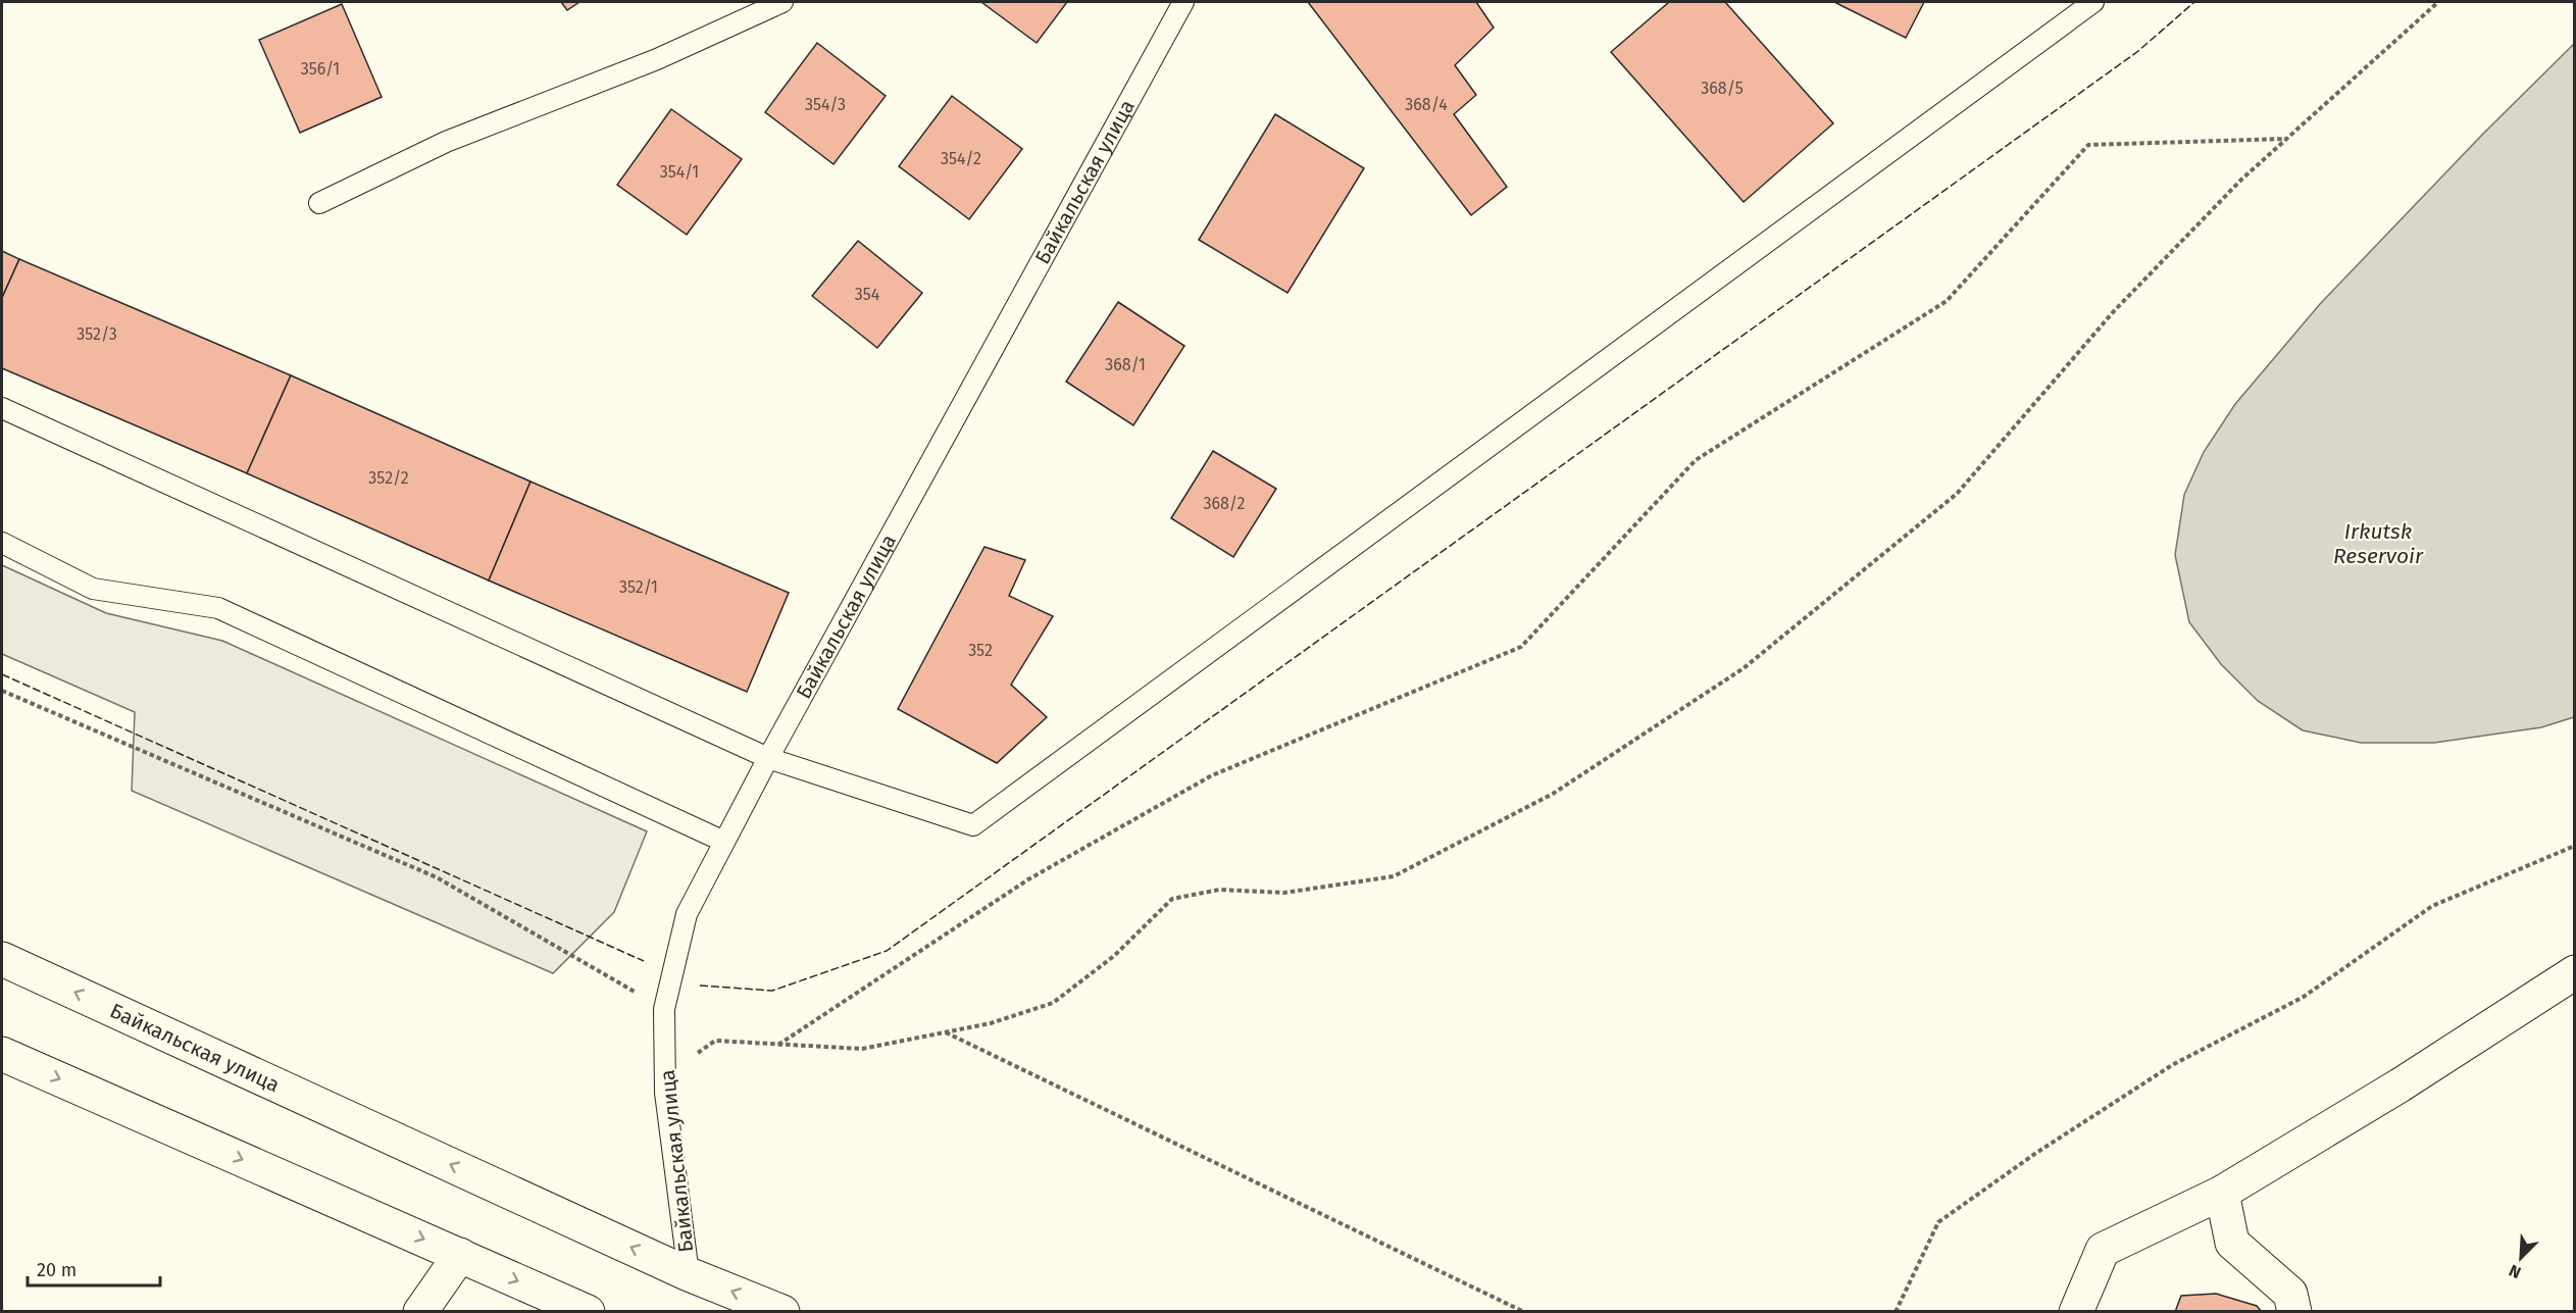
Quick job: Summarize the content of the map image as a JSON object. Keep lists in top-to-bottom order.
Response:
{
  "streets": {
    "main road": ["Байкальская улица"]
  },
  "one_way": ["Байкальская улица"],
  "water": ["Irkutsk Reservoir"],
  "house_numbers": [
    "356/1",
    "368/5",
    "354/3",
    "368/4",
    "354/2",
    "354/1",
    "354",
    "352/3",
    "368/1",
    "352/2",
    "368/2",
    "352/1",
    "352"
  ],
  "scale_bar": "20 m",
  "north": "bottom left"
}
